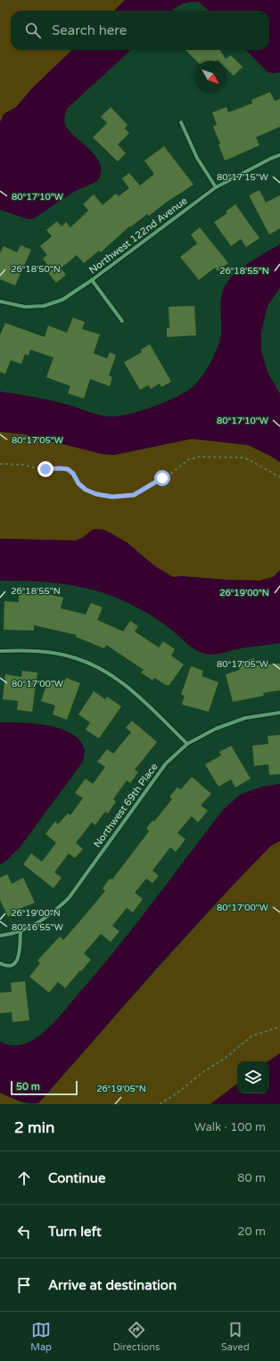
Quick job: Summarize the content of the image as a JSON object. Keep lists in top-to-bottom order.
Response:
{
  "streets": {
    "street": ["Northwest 122nd Avenue", "Northwest 69th Place"]
  },
  "scale_bar": "50 m",
  "north": "bottom right",
  "page": {
    "search": "Search here",
    "scale": "50 m",
    "heading": ["2 min", "Walk · 100 m"],
    "list": [
      ["Continue", "80 m"],
      ["Turn left", "20 m"],
      "Arrive at destination"
    ],
    "nav": ["Map", "Directions", "Saved"]
  },
  "coordinates": [
    "80°17'15\"W",
    "80°17'10\"W",
    "26°18'50\"N",
    "26°18'55\"N",
    "80°17'05\"W",
    "26°19'00\"N",
    "80°17'00\"W",
    "80°16'55\"W",
    "26°19'05\"N"
  ]
}
